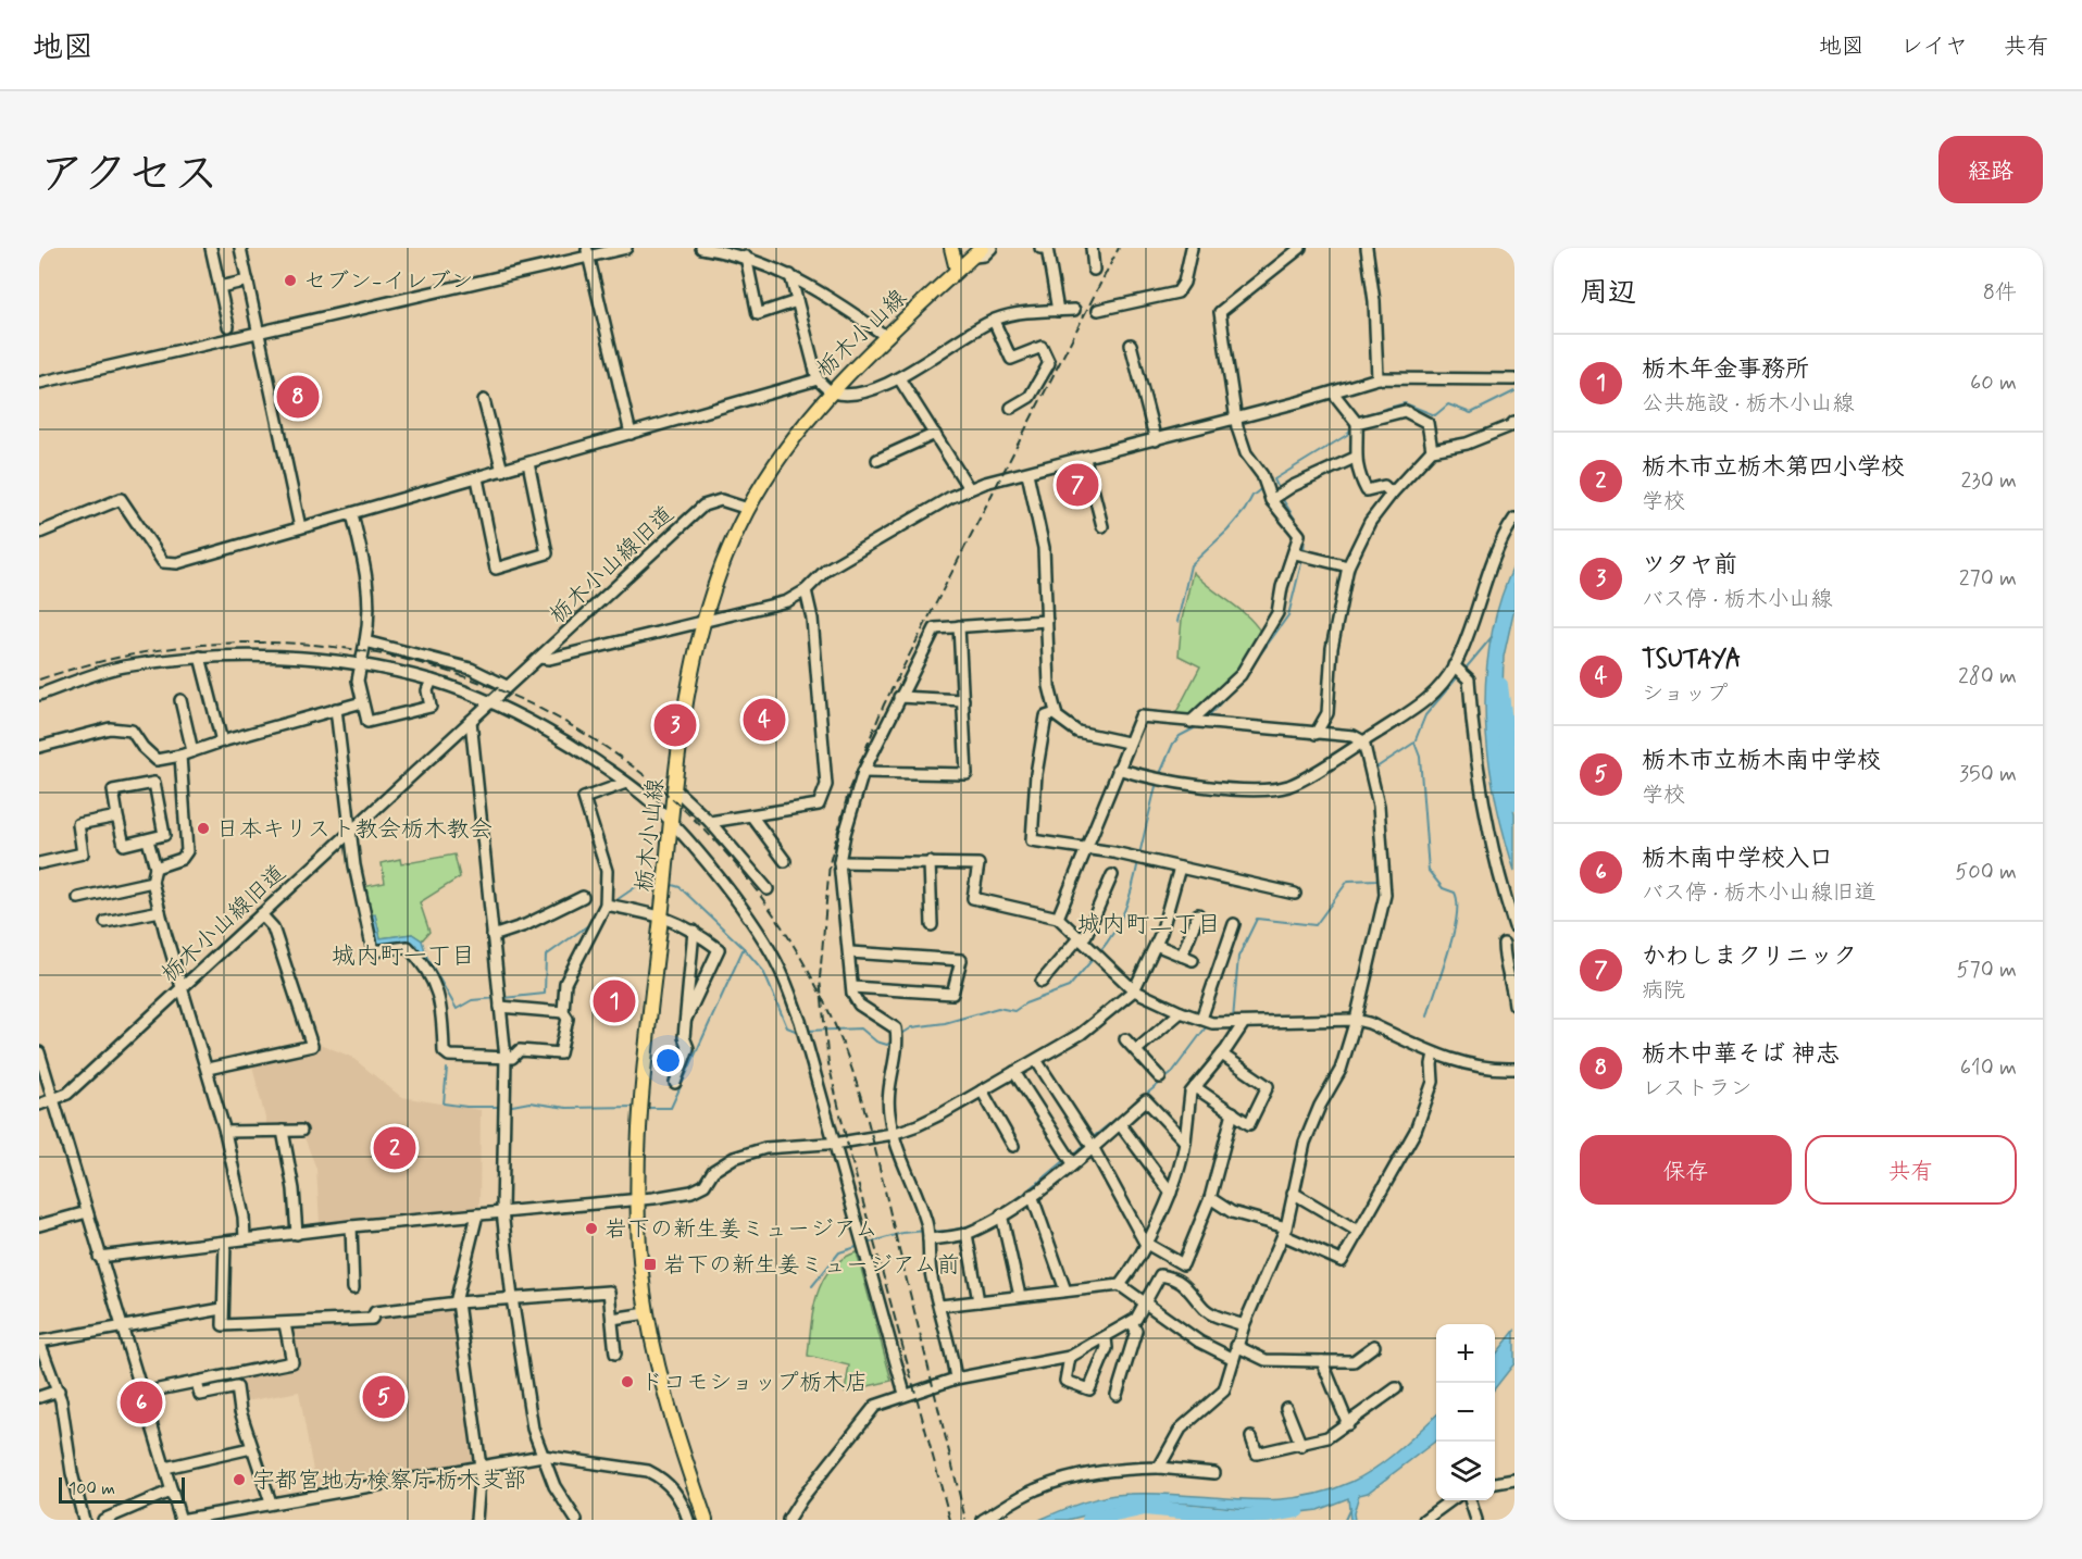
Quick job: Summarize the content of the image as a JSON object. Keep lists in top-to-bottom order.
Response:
{
  "streets": {
    "main road": ["栃木小山線"],
    "street": ["栃木小山線旧道"]
  },
  "crossings": [
    ["栃木小山線", "栃木小山線旧道"]
  ],
  "districts": ["城内町二丁目", "城内町一丁目"],
  "places": {
    "other": [
      "セブン-イレブン",
      "日本キリスト教会栃木教会",
      "岩下の新生姜ミュージアム",
      "ドコモショップ栃木店",
      "宇都宮地方検察庁栃木支部"
    ],
    "transit": ["岩下の新生姜ミュージアム前"]
  },
  "scale_bar": "100 m",
  "page": {
    "header": "地図",
    "nav": ["地図", "レイヤ", "共有"],
    "title": "アクセス",
    "buttons": [
      "経路",
      ["保存", "共有"]
    ],
    "heading": ["周辺", "8件"],
    "list": [
      {
        "mark": "1",
        "name": "栃木年金事務所",
        "note": "公共施設 · 栃木小山線",
        "value": "60 m"
      },
      {
        "mark": "2",
        "name": "栃木市立栃木第四小学校",
        "note": "学校",
        "value": "230 m"
      },
      {
        "mark": "3",
        "name": "ツタヤ前",
        "note": "バス停 · 栃木小山線",
        "value": "270 m"
      },
      {
        "mark": "4",
        "name": "TSUTAYA",
        "note": "ショップ",
        "value": "280 m"
      },
      {
        "mark": "5",
        "name": "栃木市立栃木南中学校",
        "note": "学校",
        "value": "350 m"
      },
      {
        "mark": "6",
        "name": "栃木南中学校入口",
        "note": "バス停 · 栃木小山線旧道",
        "value": "500 m"
      },
      {
        "mark": "7",
        "name": "かわしまクリニック",
        "note": "病院",
        "value": "570 m"
      },
      {
        "mark": "8",
        "name": "栃木中華そば 神志",
        "note": "レストラン",
        "value": "610 m"
      }
    ],
    "pins": [
      "8",
      "7",
      "4",
      "3",
      "1",
      "2",
      "5",
      "6"
    ],
    "map_buttons": ["+", "−"],
    "scale": "100 m"
  }
}
